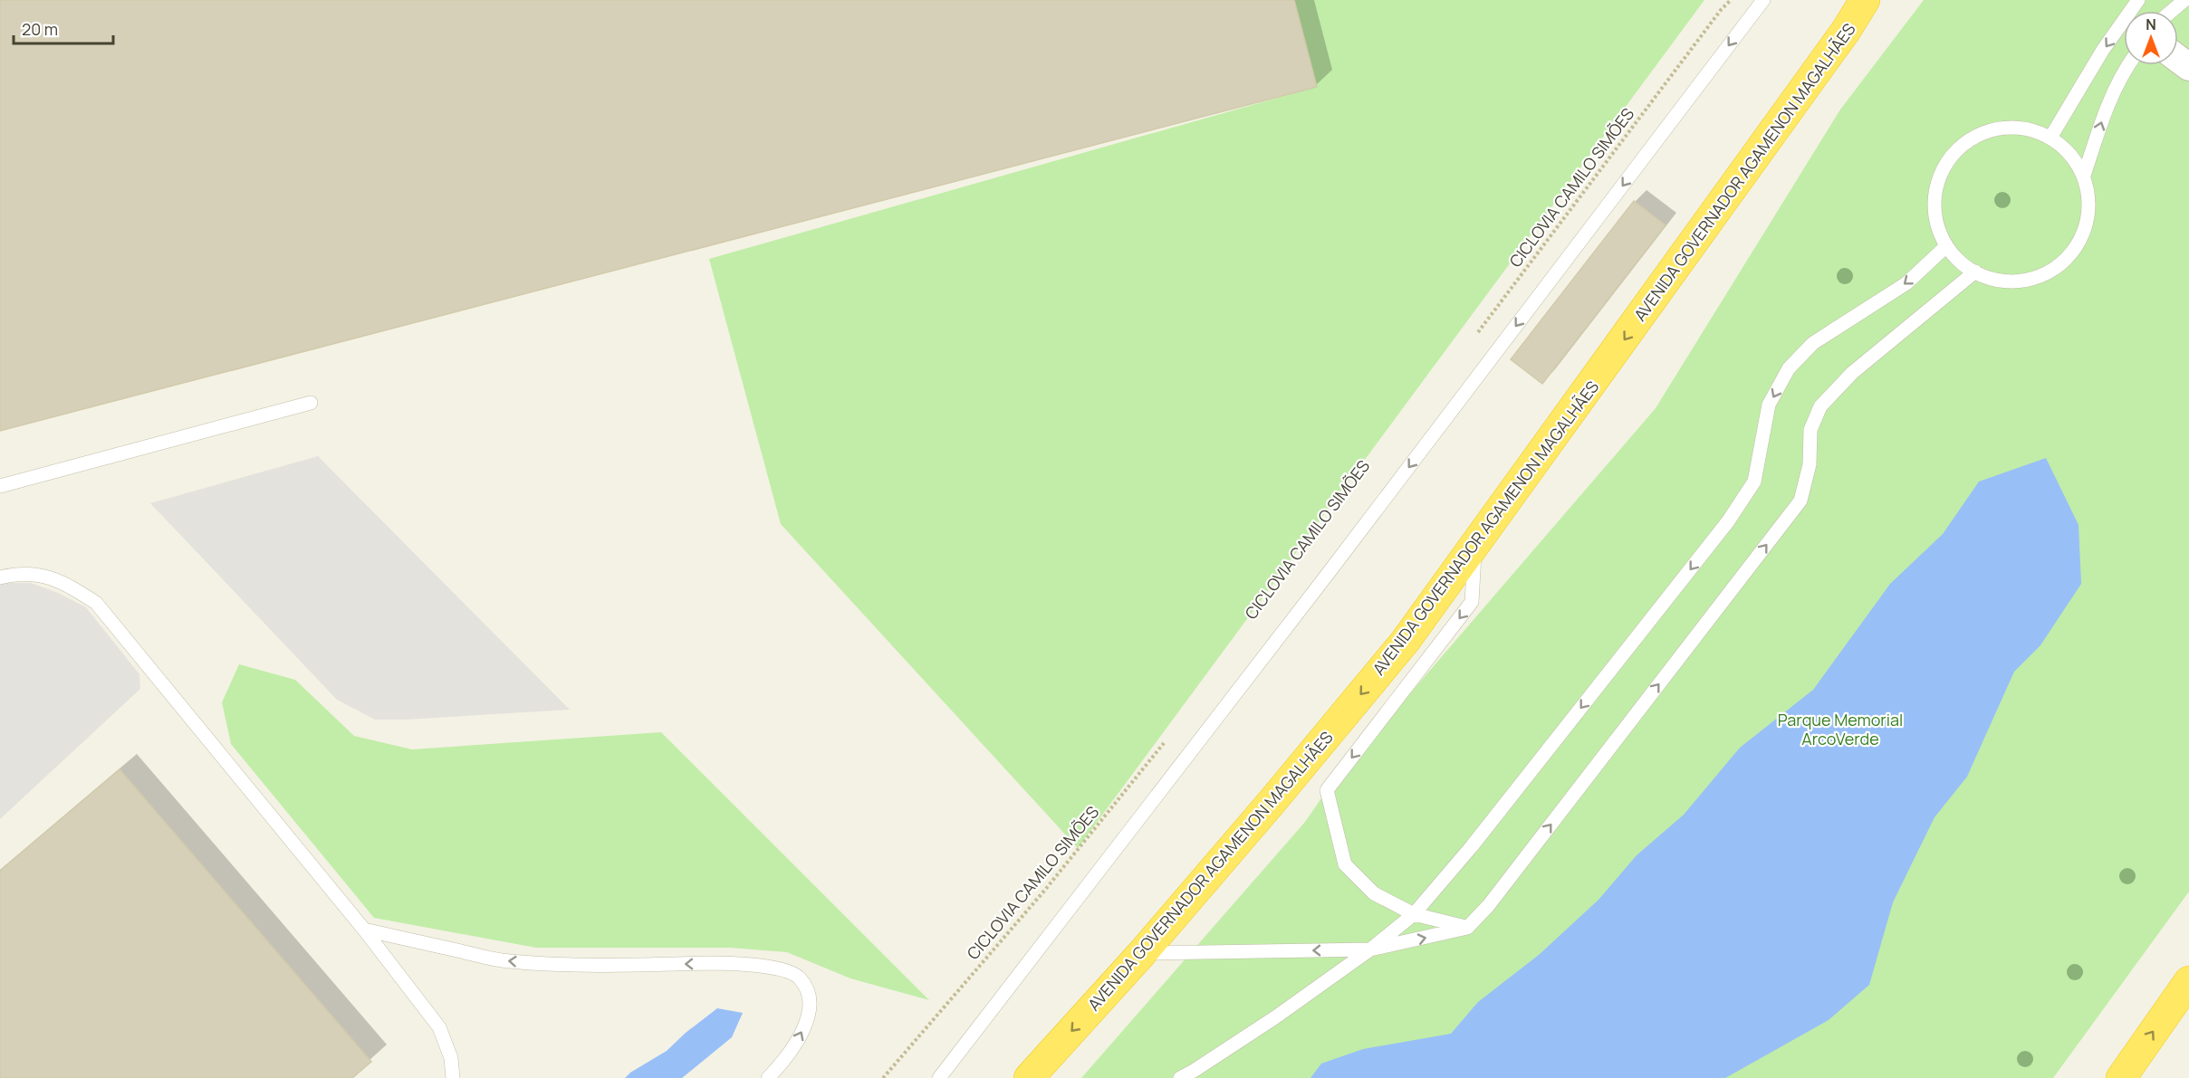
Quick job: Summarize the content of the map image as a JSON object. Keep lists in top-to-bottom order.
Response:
{
  "streets": {
    "highway": ["AVENIDA GOVERNADOR AGAMENON MAGALHÃES"],
    "path": ["CICLOVIA CAMILO SIMÕES"]
  },
  "one_way": ["AVENIDA GOVERNADOR AGAMENON MAGALHÃES"],
  "parks": ["Parque Memorial ArcoVerde"],
  "scale_bar": "20 m",
  "north": "top"
}
